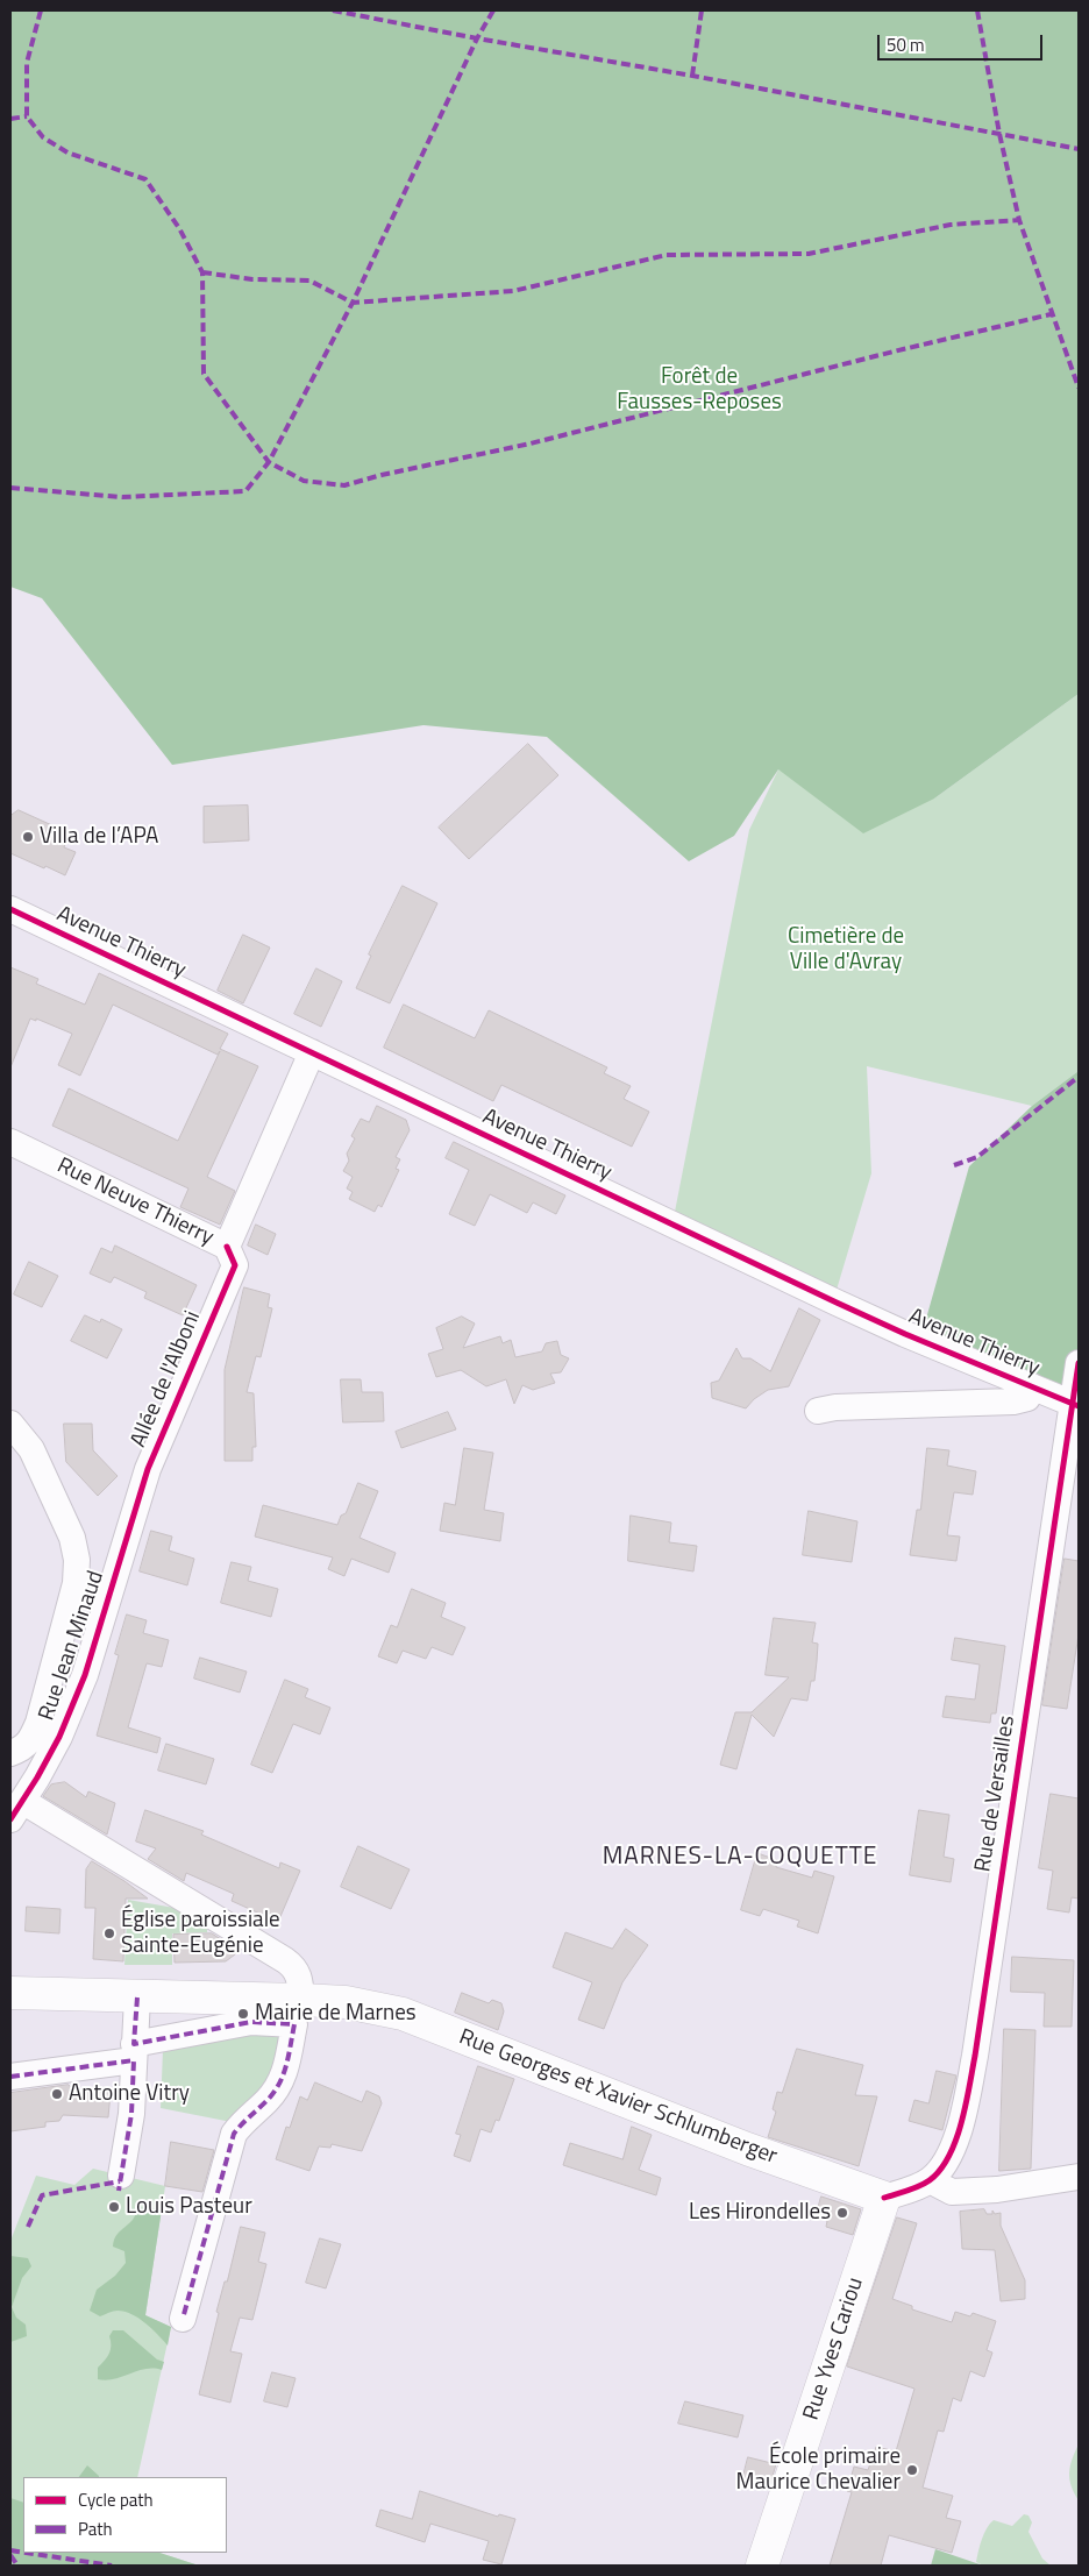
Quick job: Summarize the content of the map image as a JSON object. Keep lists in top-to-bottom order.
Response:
{
  "streets": {
    "main road": ["Rue Georges et Xavier Schlumberger", "Rue Yves Cariou"],
    "street": [
      "Avenue Thierry",
      "Rue Neuve Thierry",
      "Allée de l'Alboni",
      "Rue Jean Minaud",
      "Rue de Versailles"
    ]
  },
  "crossings": [
    ["Avenue Thierry", "Rue Neuve Thierry"],
    ["Avenue Thierry", "Rue de Versailles"],
    ["Rue Neuve Thierry", "Allée de l'Alboni"],
    ["Allée de l'Alboni", "Rue Jean Minaud"],
    ["Rue Georges et Xavier Schlumberger", "Rue Yves Cariou"]
  ],
  "districts": ["MARNES-LA-COQUETTE"],
  "parks": ["Forêt de Fausses-Reposes", "Cimetière de Ville d'Avray"],
  "places": [
    "Villa de l’APA",
    "Église paroissiale Sainte-Eugénie",
    "Mairie de Marnes",
    "Antoine Vitry",
    "Louis Pasteur",
    "Les Hirondelles",
    "École primaire Maurice Chevalier"
  ],
  "legend": ["Cycle path", "Path"],
  "scale_bar": "50 m"
}
